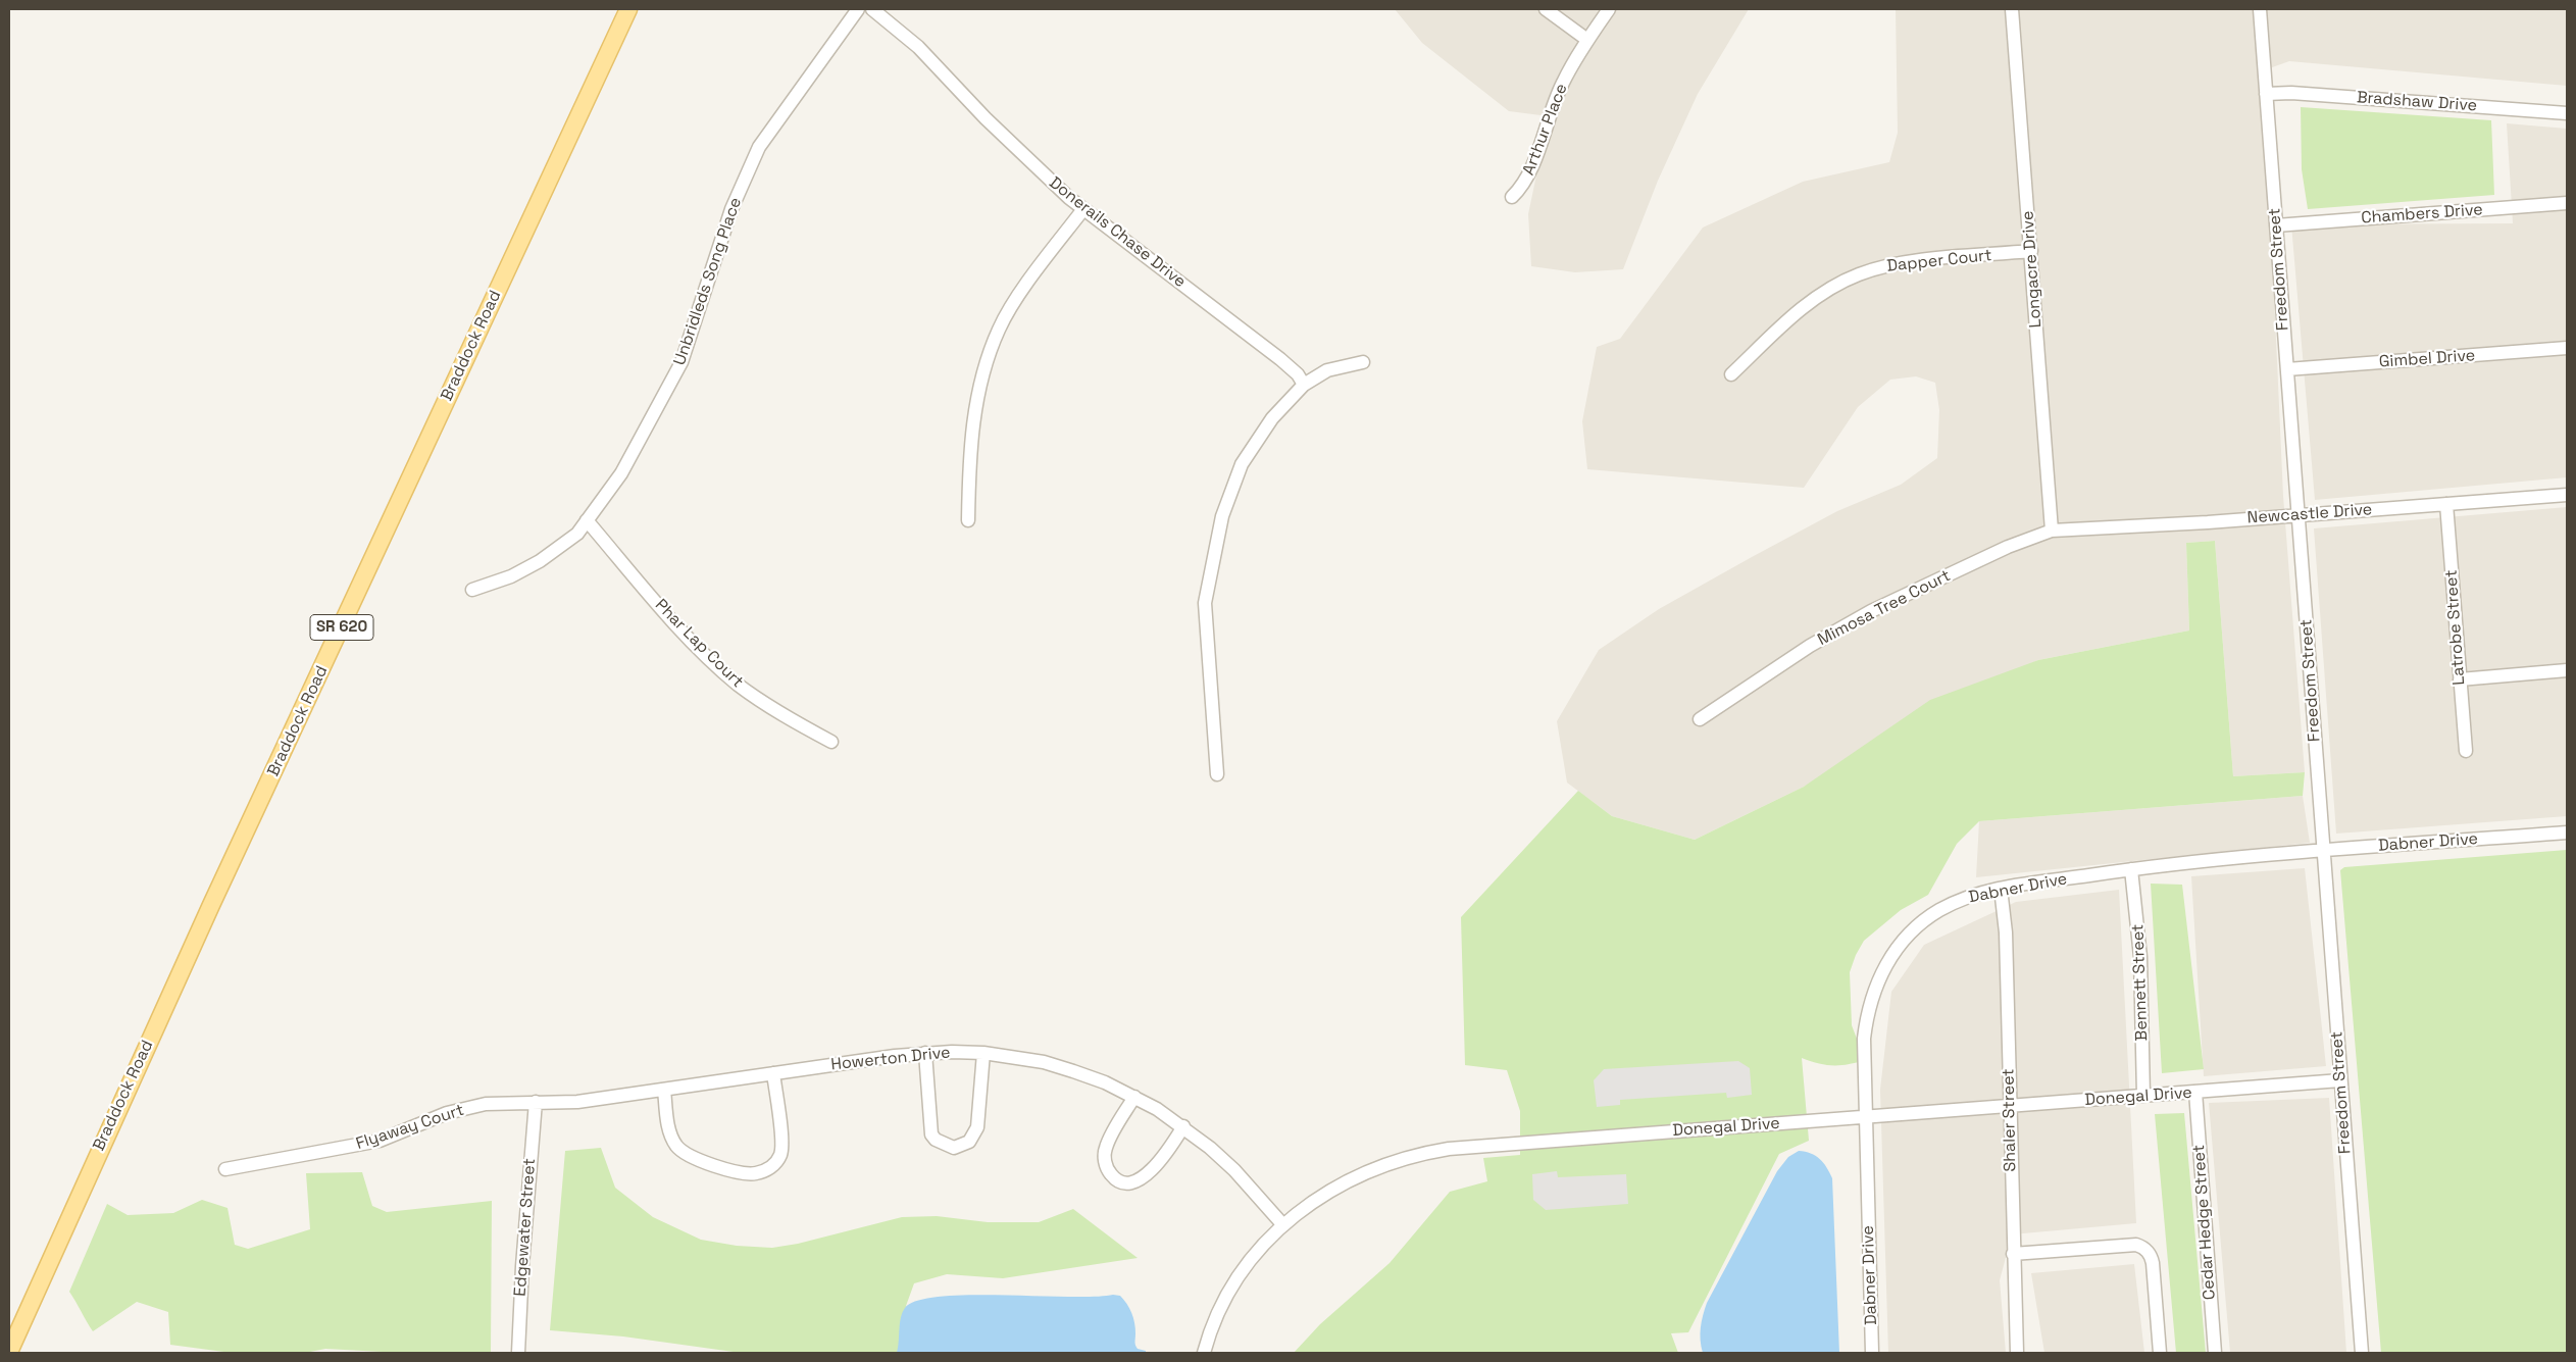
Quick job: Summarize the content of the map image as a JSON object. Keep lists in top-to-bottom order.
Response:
{
  "streets": {
    "main road": ["Braddock Road", "SR 620"],
    "street": [
      "Bradshaw Drive",
      "Arthur Place",
      "Chambers Drive",
      "Donerails Chase Drive",
      "Dapper Court",
      "Longacre Drive",
      "Freedom Street",
      "Unbridleds Song Place",
      "Gimbel Drive",
      "Newcastle Drive",
      "Mimosa Tree Court",
      "Latrobe Street",
      "Phar Lap Court",
      "Dabner Drive",
      "Bennett Street",
      "Howerton Drive",
      "Donegal Drive",
      "Shaler Street",
      "Flyaway Court",
      "Cedar Hedge Street",
      "Edgewater Street"
    ]
  },
  "crossings": [
    ["Bradshaw Drive", "Freedom Street"],
    ["Chambers Drive", "Freedom Street"],
    ["Dapper Court", "Longacre Drive"],
    ["Longacre Drive", "Newcastle Drive"],
    ["Longacre Drive", "Mimosa Tree Court"],
    ["Freedom Street", "Gimbel Drive"],
    ["Freedom Street", "Newcastle Drive"],
    ["Freedom Street", "Dabner Drive"],
    ["Freedom Street", "Donegal Drive"],
    ["Unbridleds Song Place", "Phar Lap Court"],
    ["Newcastle Drive", "Mimosa Tree Court"],
    ["Newcastle Drive", "Latrobe Street"],
    ["Dabner Drive", "Bennett Street"],
    ["Dabner Drive", "Donegal Drive"],
    ["Dabner Drive", "Shaler Street"],
    ["Bennett Street", "Donegal Drive"],
    ["Howerton Drive", "Donegal Drive"],
    ["Howerton Drive", "Flyaway Court"],
    ["Howerton Drive", "Edgewater Street"],
    ["Donegal Drive", "Shaler Street"],
    ["Donegal Drive", "Cedar Hedge Street"],
    ["Flyaway Court", "Edgewater Street"]
  ]
}
